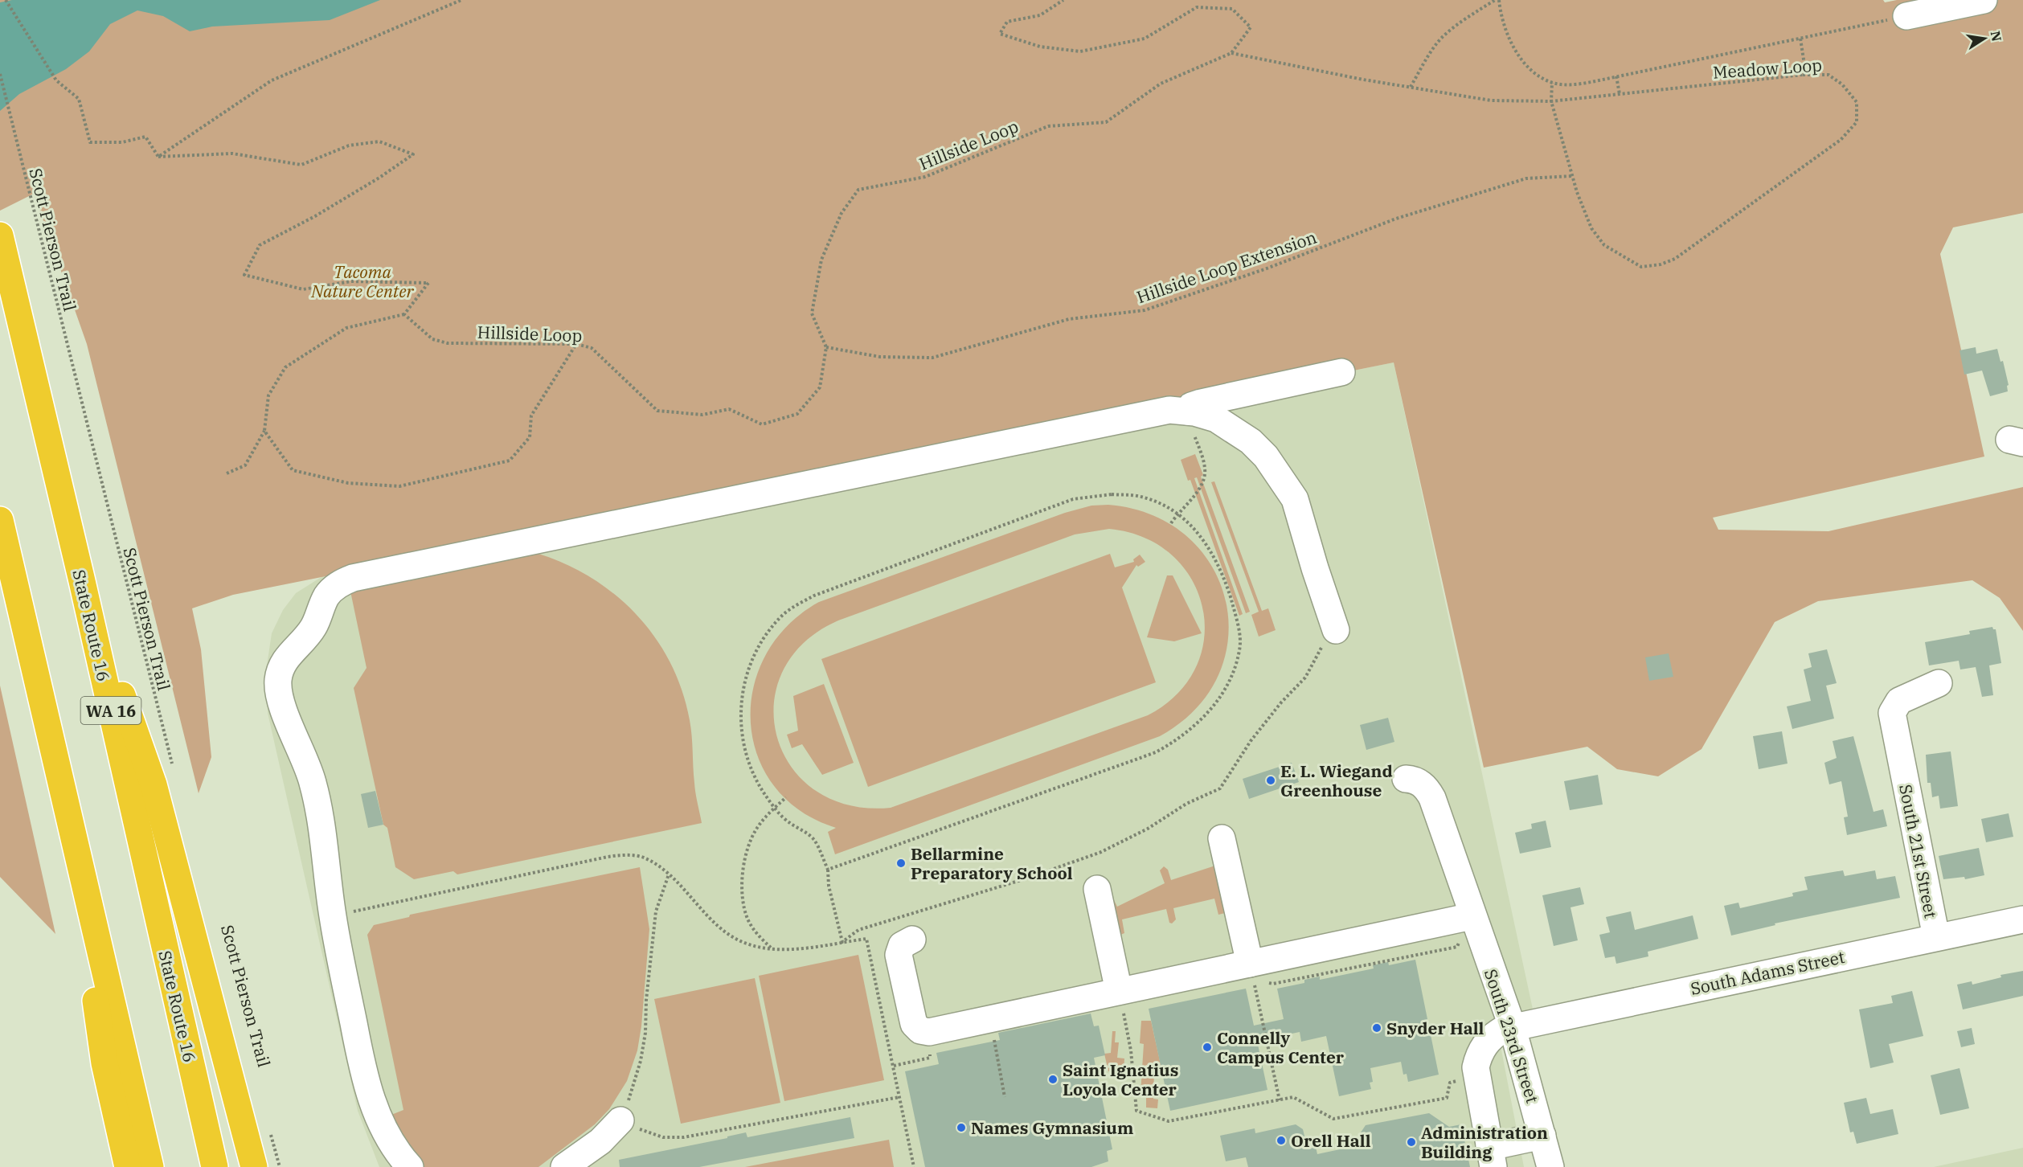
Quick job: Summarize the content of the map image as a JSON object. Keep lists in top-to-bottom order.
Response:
{
  "streets": {
    "highway": ["State Route 16", "WA 16"],
    "street": ["South 21st Street", "South Adams Street", "South 23rd Street"],
    "path": [
      "Meadow Loop",
      "Hillside Loop",
      "Scott Pierson Trail",
      "Hillside Loop Extension"
    ]
  },
  "crossings": [
    ["Meadow Loop", "Hillside Loop Extension"],
    ["Hillside Loop", "Hillside Loop Extension"],
    ["South 21st Street", "South Adams Street"],
    ["South Adams Street", "South 23rd Street"]
  ],
  "parks": ["Tacoma Nature Center"],
  "places": [
    "E. L. Wiegand Greenhouse",
    "Bellarmine Preparatory School",
    "Snyder Hall",
    "Connelly Campus Center",
    "Saint Ignatius Loyola Center",
    "Names Gymnasium",
    "Orell Hall",
    "Administration Building"
  ],
  "north": "right"
}
